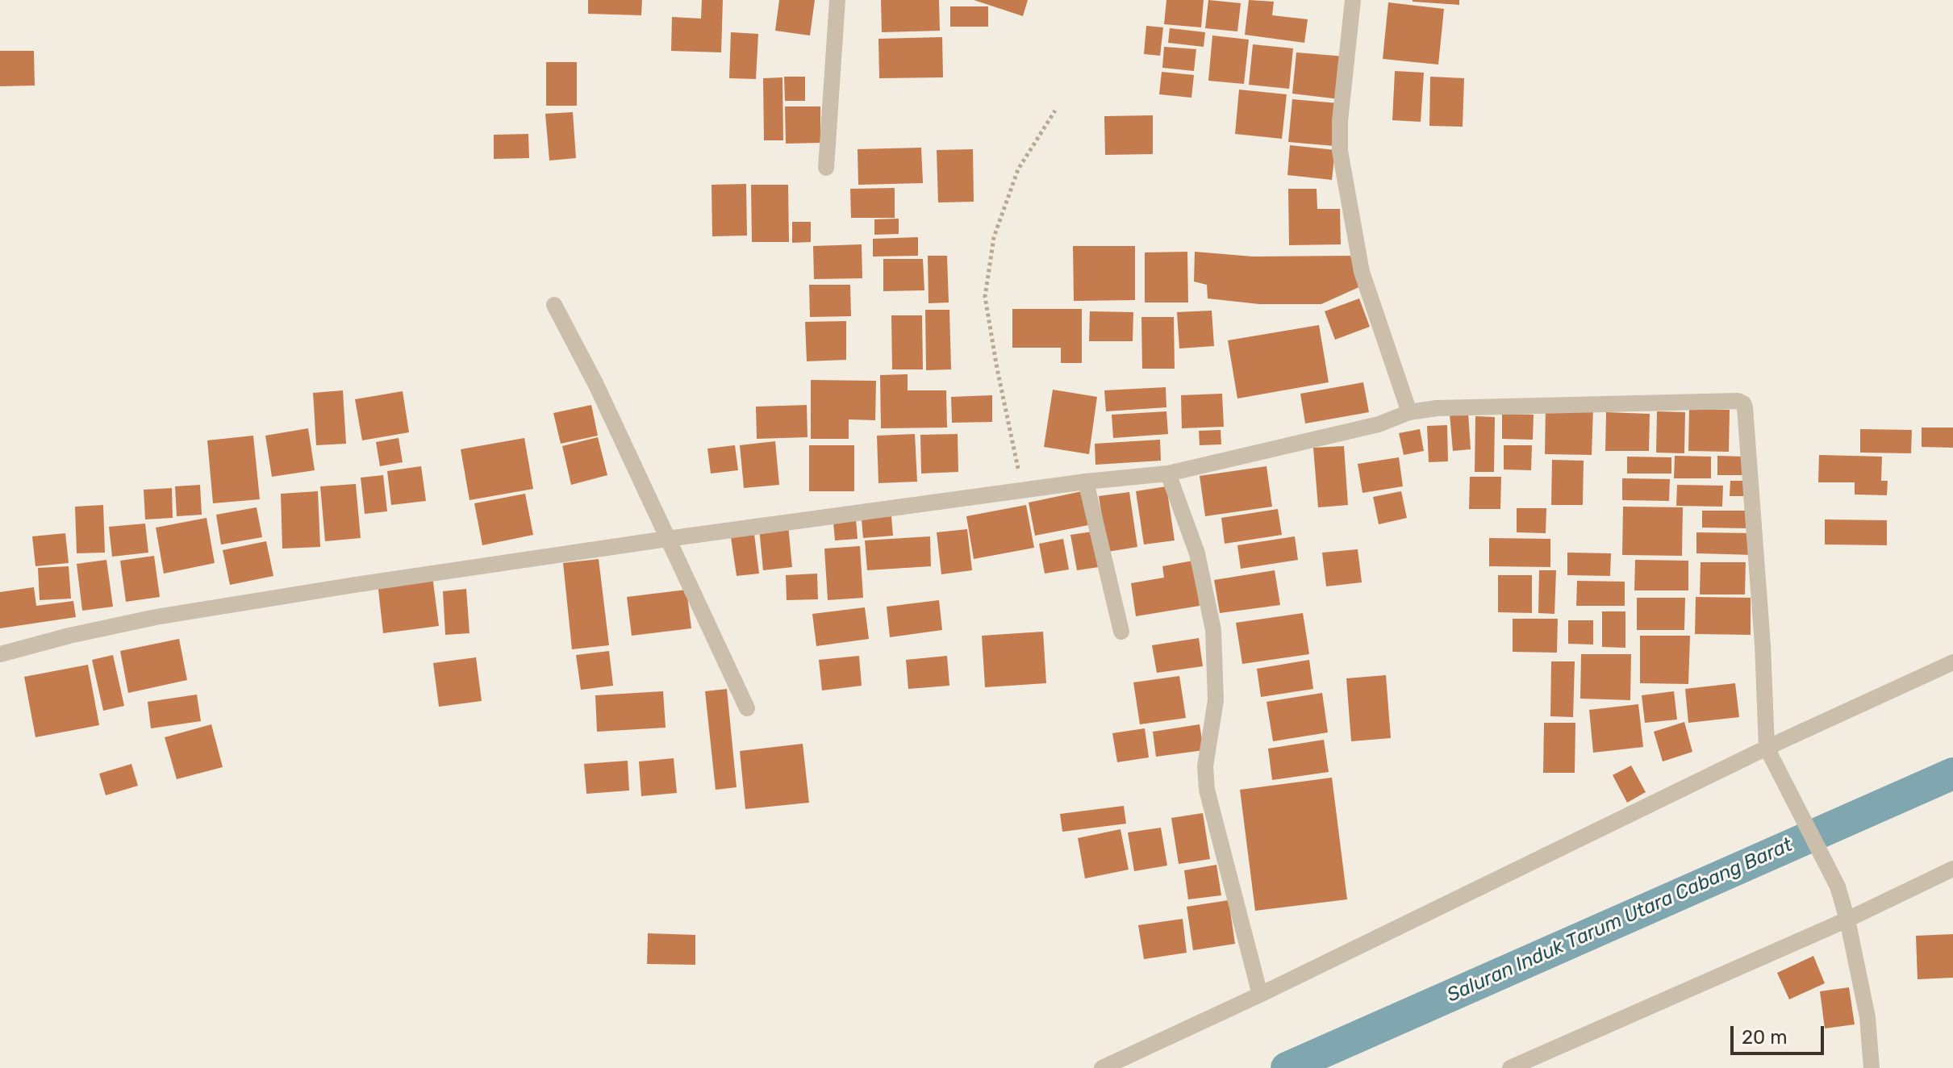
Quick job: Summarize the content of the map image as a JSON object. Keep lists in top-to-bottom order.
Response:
{
  "water": ["Saluran Induk Tarum Utara Cabang Barat"],
  "scale_bar": "20 m"
}
